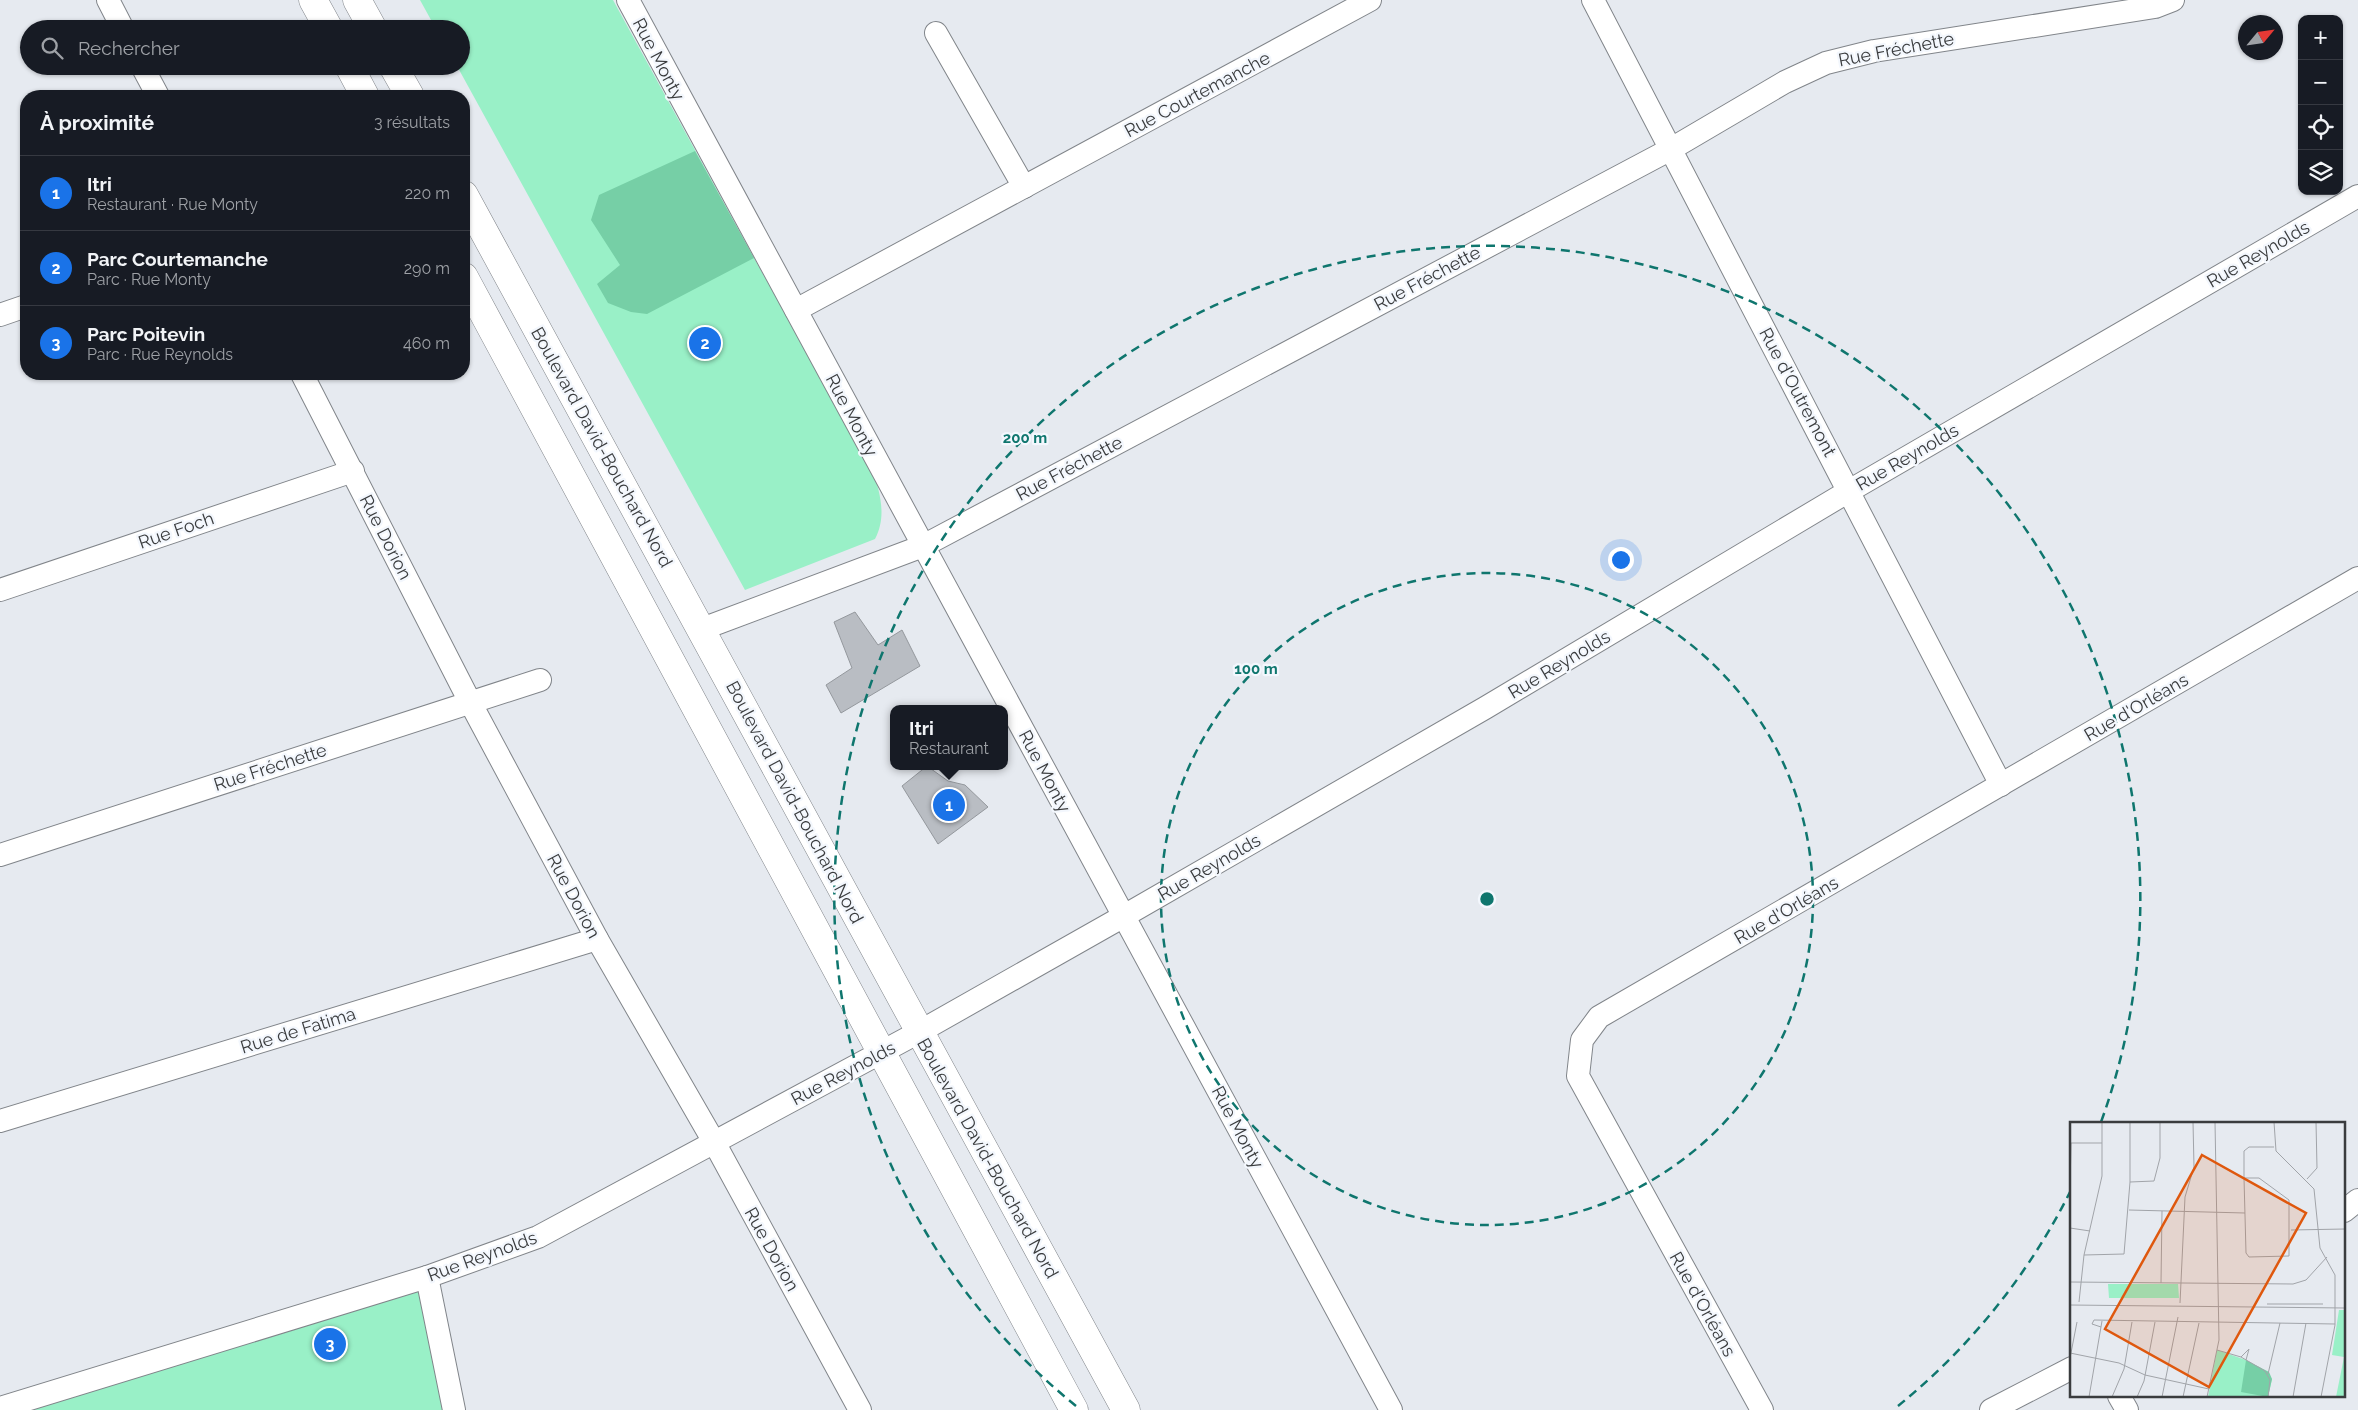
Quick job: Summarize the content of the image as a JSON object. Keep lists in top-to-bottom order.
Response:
{
  "streets": {
    "highway": ["Boulevard David-Bouchard Nord"],
    "street": [
      "Rue Fréchette",
      "Rue Monty",
      "Rue Courtemanche",
      "Rue Reynolds",
      "Rue d'Outremont",
      "Rue Foch",
      "Rue Dorion",
      "Rue d'Orléans",
      "Rue de Fatima"
    ]
  },
  "crossings": [
    ["Rue Fréchette", "Rue Monty"],
    ["Rue Fréchette", "Rue d'Outremont"],
    ["Rue Fréchette", "Boulevard David-Bouchard Nord"],
    ["Rue Fréchette", "Rue Dorion"],
    ["Rue Monty", "Rue Courtemanche"],
    ["Rue Monty", "Rue Reynolds"],
    ["Rue Reynolds", "Rue d'Outremont"],
    ["Rue Reynolds", "Boulevard David-Bouchard Nord"],
    ["Rue Reynolds", "Rue Dorion"],
    ["Rue d'Outremont", "Rue d'Orléans"],
    ["Rue Foch", "Rue Dorion"],
    ["Rue Dorion", "Rue de Fatima"]
  ],
  "north": "top right",
  "page": {
    "map_buttons": ["+", "−"],
    "search": "Rechercher",
    "heading": ["À proximité", "3 résultats"],
    "list": [
      {
        "mark": "1",
        "name": "Itri",
        "note": "Restaurant · Rue Monty",
        "value": "220 m"
      },
      {
        "mark": "2",
        "name": "Parc Courtemanche",
        "note": "Parc · Rue Monty",
        "value": "290 m"
      },
      {
        "mark": "3",
        "name": "Parc Poitevin",
        "note": "Parc · Rue Reynolds",
        "value": "460 m"
      }
    ],
    "pins": ["2", "1", "3"],
    "popup": ["Itri", "Restaurant"]
  },
  "rings": ["200 m", "100 m"]
}
